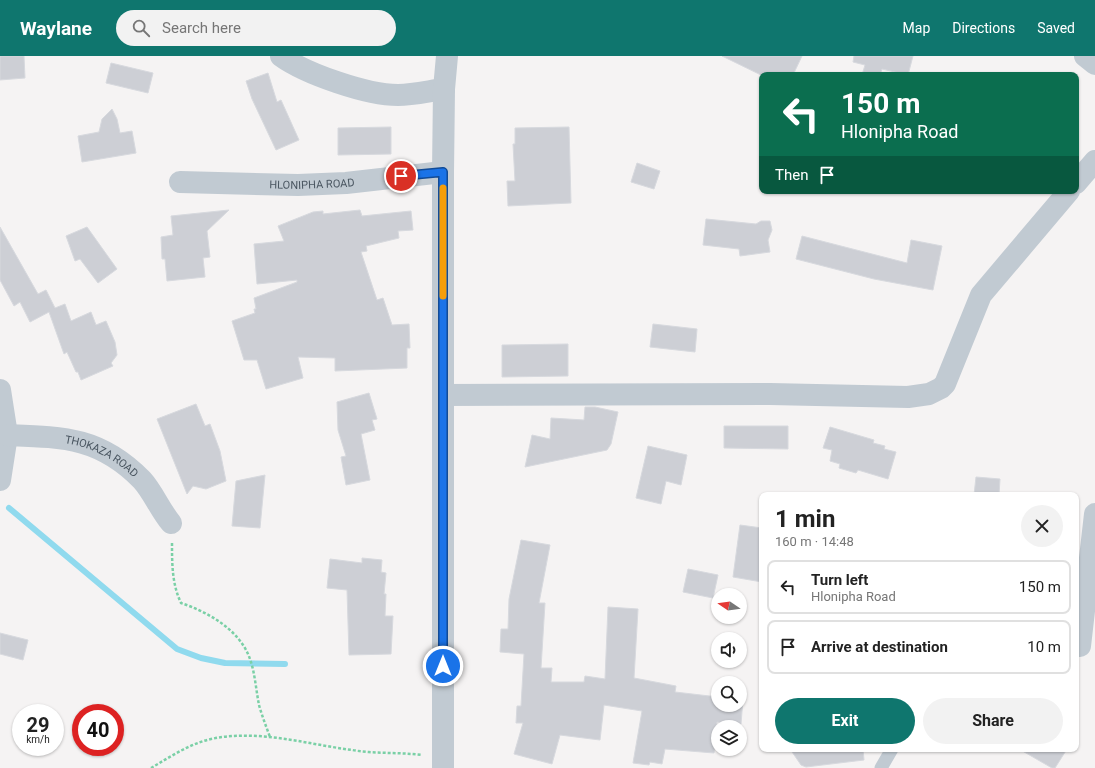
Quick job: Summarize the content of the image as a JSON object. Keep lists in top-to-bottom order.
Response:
{
  "streets": {
    "street": ["HLONIPHA ROAD", "THOKAZA ROAD"]
  },
  "north": "left",
  "page": {
    "header": "Waylane",
    "search": "Search here",
    "nav": ["Map", "Directions", "Saved"],
    "turn": ["150 m", "Hlonipha Road"],
    "then": "Then",
    "heading": ["1 min", "160 m · 14:48"],
    "list": [
      {
        "name": "Turn left",
        "note": "Hlonipha Road",
        "value": "150 m"
      },
      {
        "name": "Arrive at destination",
        "value": "10 m"
      }
    ],
    "buttons": ["Exit", "Share"],
    "speed": "29 km/h",
    "limit": "40"
  }
}
